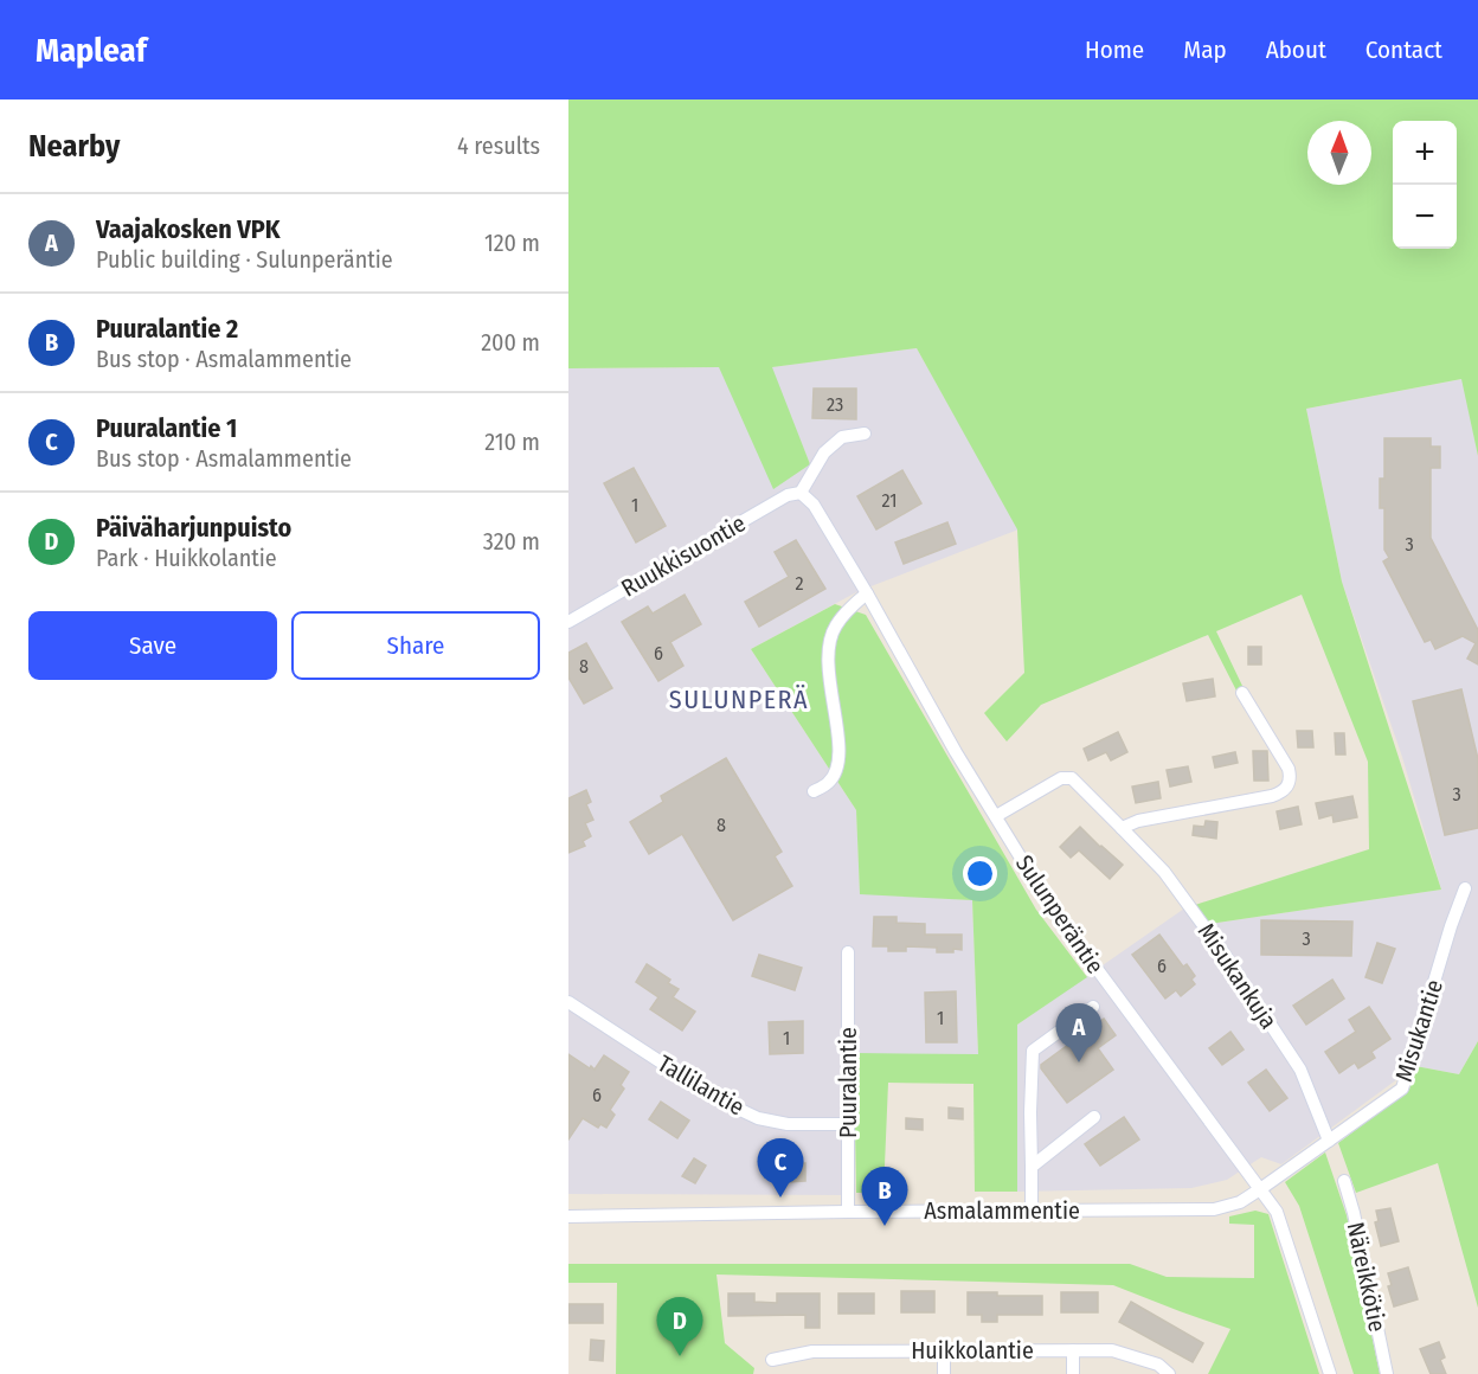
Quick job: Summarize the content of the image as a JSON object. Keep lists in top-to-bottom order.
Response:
{
  "streets": {
    "street": [
      "Ruukkisuontie",
      "Sulunperäntie",
      "Misukankuja",
      "Misukantie",
      "Puuralantie",
      "Tallilantie",
      "Asmalammentie",
      "Näreikkötie",
      "Huikkolantie"
    ]
  },
  "crossings": [
    ["Ruukkisuontie", "Sulunperäntie"],
    ["Sulunperäntie", "Misukankuja"],
    ["Sulunperäntie", "Misukantie"],
    ["Sulunperäntie", "Asmalammentie"],
    ["Misukankuja", "Misukantie"],
    ["Misukantie", "Asmalammentie"],
    ["Puuralantie", "Tallilantie"],
    ["Puuralantie", "Asmalammentie"]
  ],
  "districts": ["SULUNPERÄ"],
  "house_numbers": [
    "23",
    "21",
    "1",
    "3",
    "2",
    "6",
    "8",
    "3",
    "8",
    "3",
    "6",
    "1",
    "1",
    "6"
  ],
  "north": "top",
  "page": {
    "header": "Mapleaf",
    "nav": [
      "Home",
      "Map",
      "About",
      "Contact"
    ],
    "heading": ["Nearby", "4 results"],
    "map_buttons": ["+", "−"],
    "list": [
      {
        "mark": "A",
        "name": "Vaajakosken VPK",
        "note": "Public building · Sulunperäntie",
        "value": "120 m"
      },
      {
        "mark": "B",
        "name": "Puuralantie 2",
        "note": "Bus stop · Asmalammentie",
        "value": "200 m"
      },
      {
        "mark": "C",
        "name": "Puuralantie 1",
        "note": "Bus stop · Asmalammentie",
        "value": "210 m"
      },
      {
        "mark": "D",
        "name": "Päiväharjunpuisto",
        "note": "Park · Huikkolantie",
        "value": "320 m"
      }
    ],
    "buttons": ["Save", "Share"],
    "pins": [
      "A",
      "C",
      "B",
      "D"
    ]
  }
}
